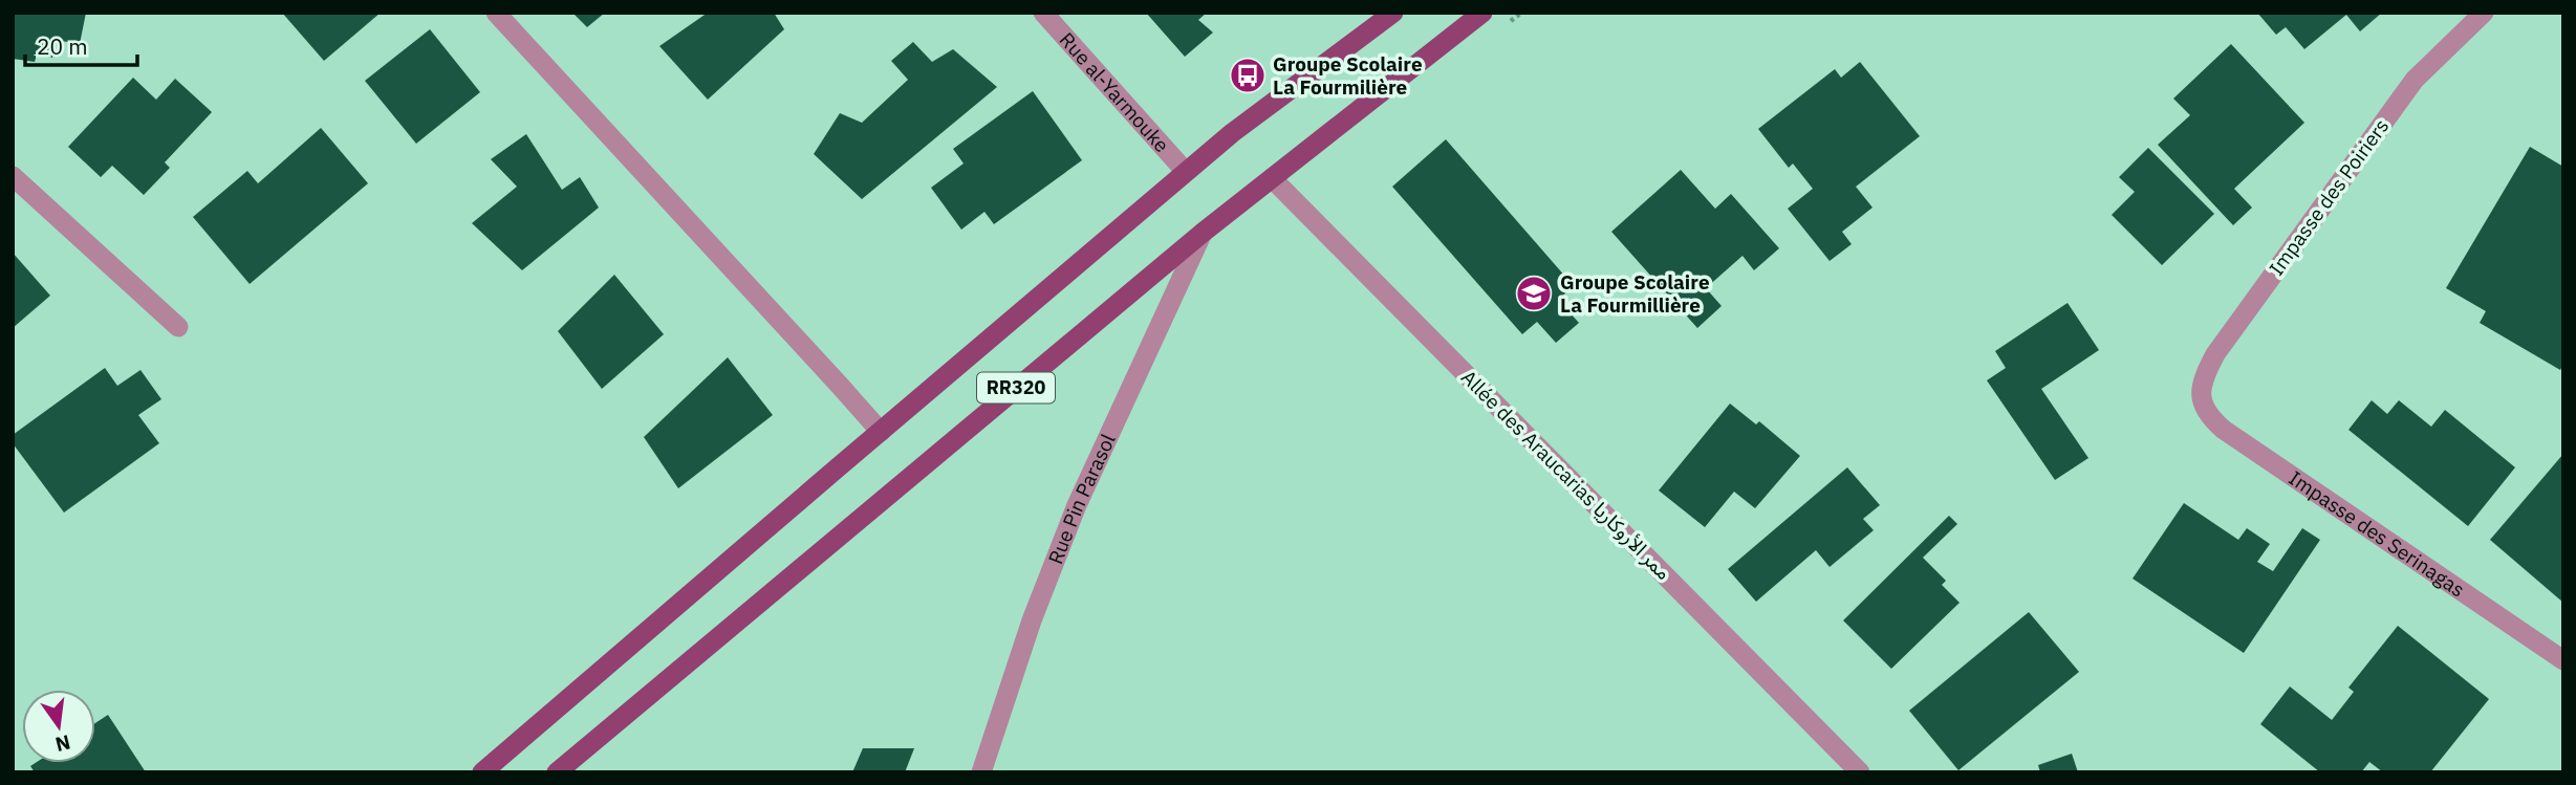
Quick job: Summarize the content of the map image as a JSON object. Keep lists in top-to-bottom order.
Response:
{
  "streets": {
    "main road": ["RR320"],
    "street": [
      "Rue al-Yarmouke",
      "Impasse des Poiriers",
      "Allée des Araucarias ممر الأروكاريا",
      "Rue Pin Parasol",
      "Impasse des Serinagas"
    ]
  },
  "crossings": [
    ["Rue al-Yarmouke", "RR320"],
    ["Impasse des Poiriers", "Impasse des Serinagas"],
    ["RR320", "Allée des Araucarias ممر الأروكاريا"],
    ["RR320", "Rue Pin Parasol"]
  ],
  "places": {
    "bus stop": ["Groupe Scolaire La Fourmilière"],
    "school or university": ["Groupe Scolaire La Fourmillière"]
  },
  "scale_bar": "20 m",
  "north": "bottom"
}
